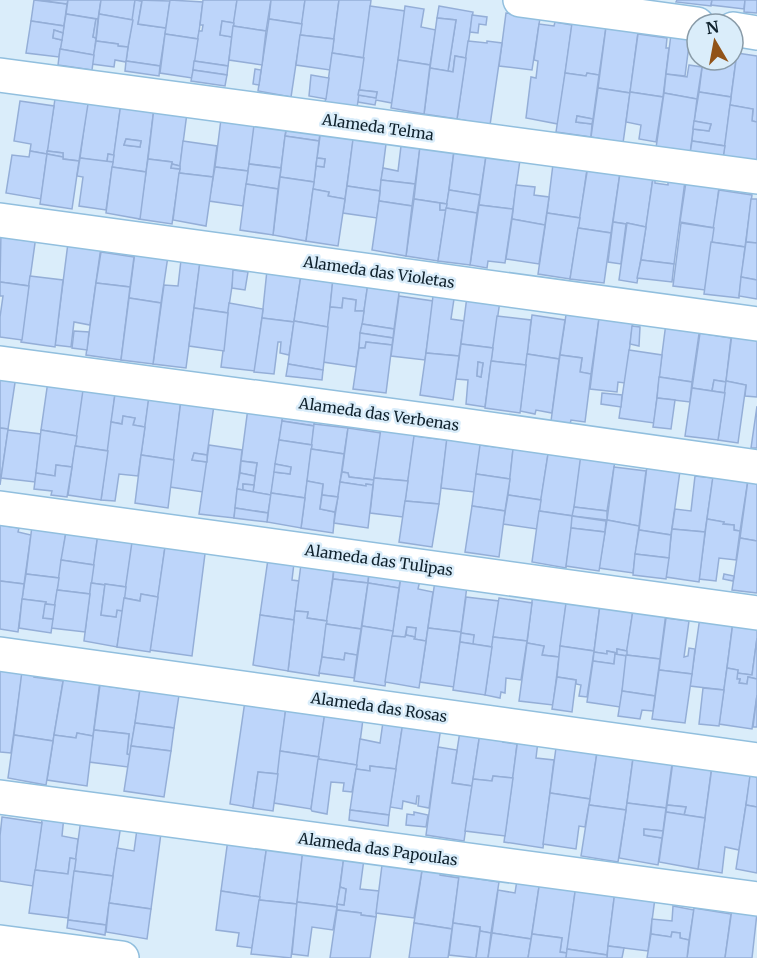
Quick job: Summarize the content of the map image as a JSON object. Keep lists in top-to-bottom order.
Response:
{
  "streets": {
    "street": [
      "Alameda Telma",
      "Alameda das Violetas",
      "Alameda das Verbenas",
      "Alameda das Tulipas",
      "Alameda das Rosas",
      "Alameda das Papoulas"
    ]
  },
  "north": "top"
}
